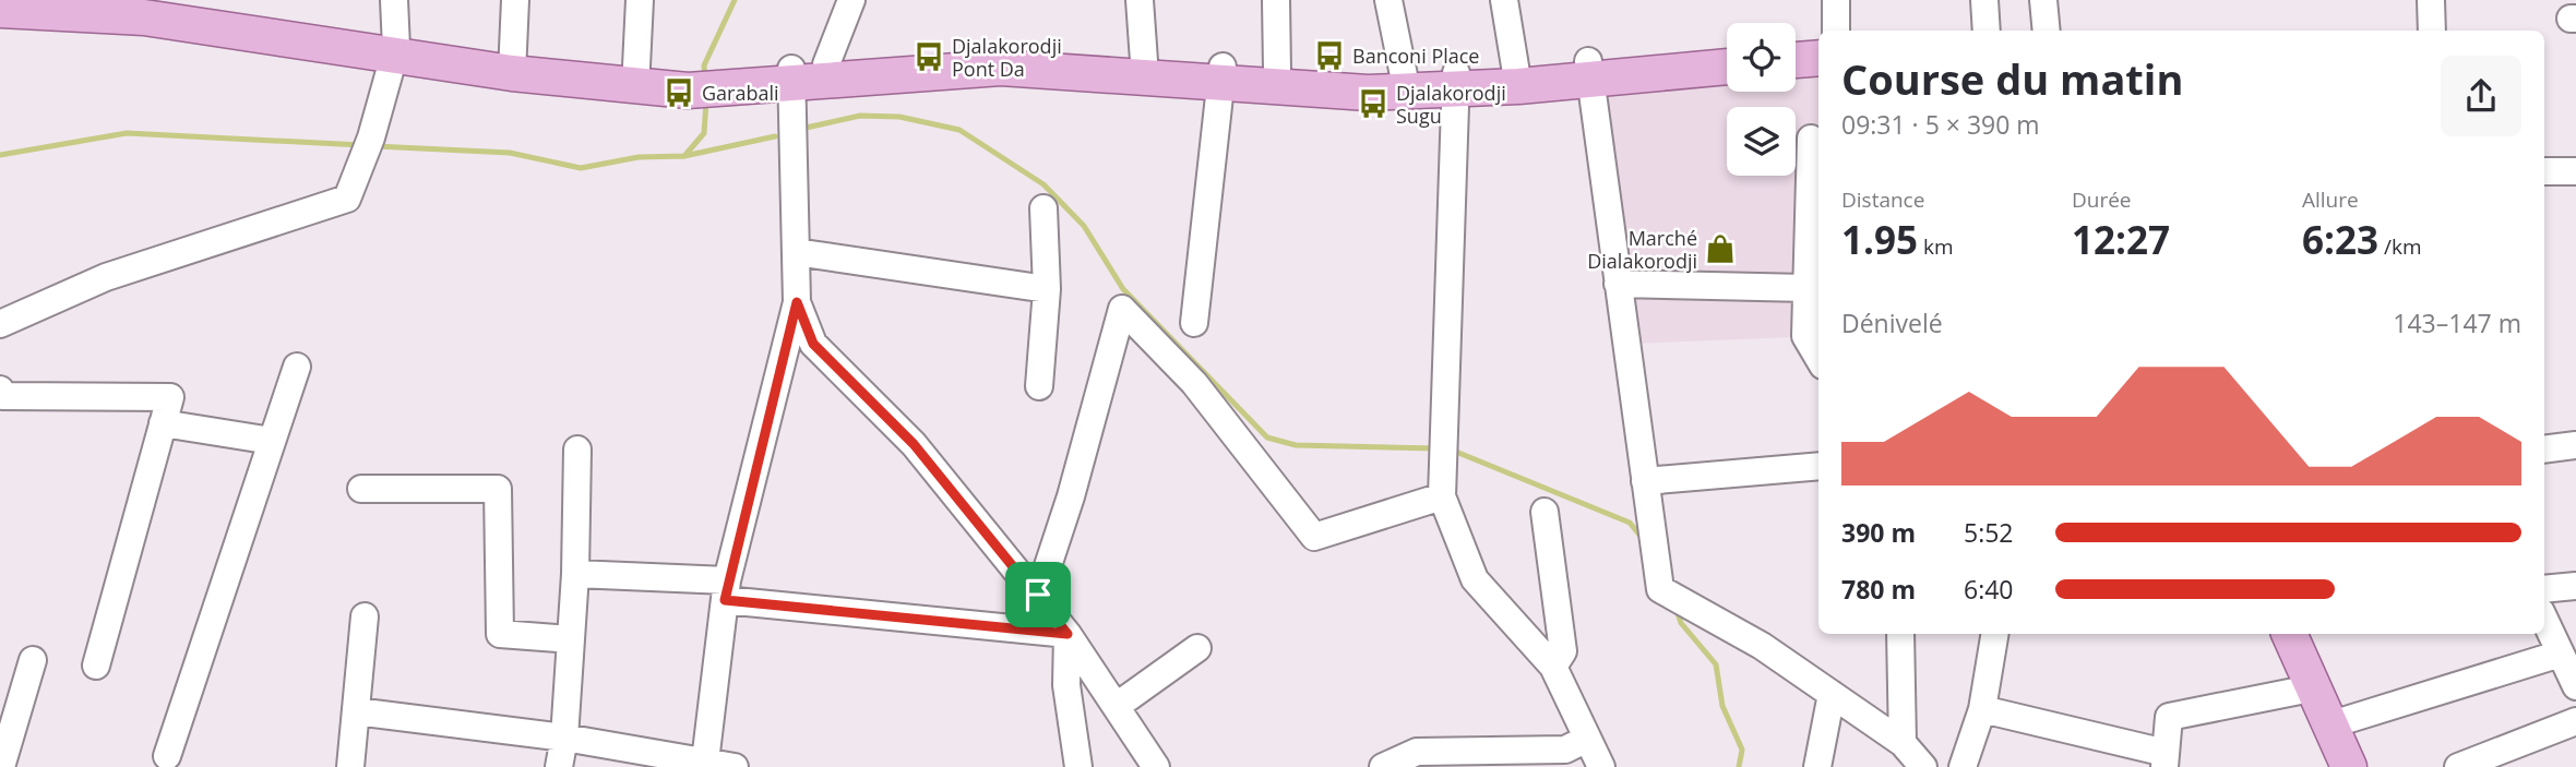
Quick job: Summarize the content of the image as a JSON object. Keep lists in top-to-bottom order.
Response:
{
  "places": {
    "bus stop": [
      "Banconi Place",
      "Djalakorodji Pont Da",
      "Garabali",
      "Djalakorodji Sugu"
    ],
    "shop": ["Marché Dialakorodji"]
  },
  "page": {
    "heading": ["Course du matin", "09:31 · 5 × 390 m"],
    "stats": [
      ["Distance", "1.95 km"],
      ["Durée", "12:27"],
      ["Allure", "6:23 /km"]
    ],
    "chart": ["Dénivelé", "143–147 m"],
    "list": [
      {
        "name": "390 m",
        "note": "5:52"
      },
      {
        "name": "780 m",
        "note": "6:40"
      }
    ]
  }
}
